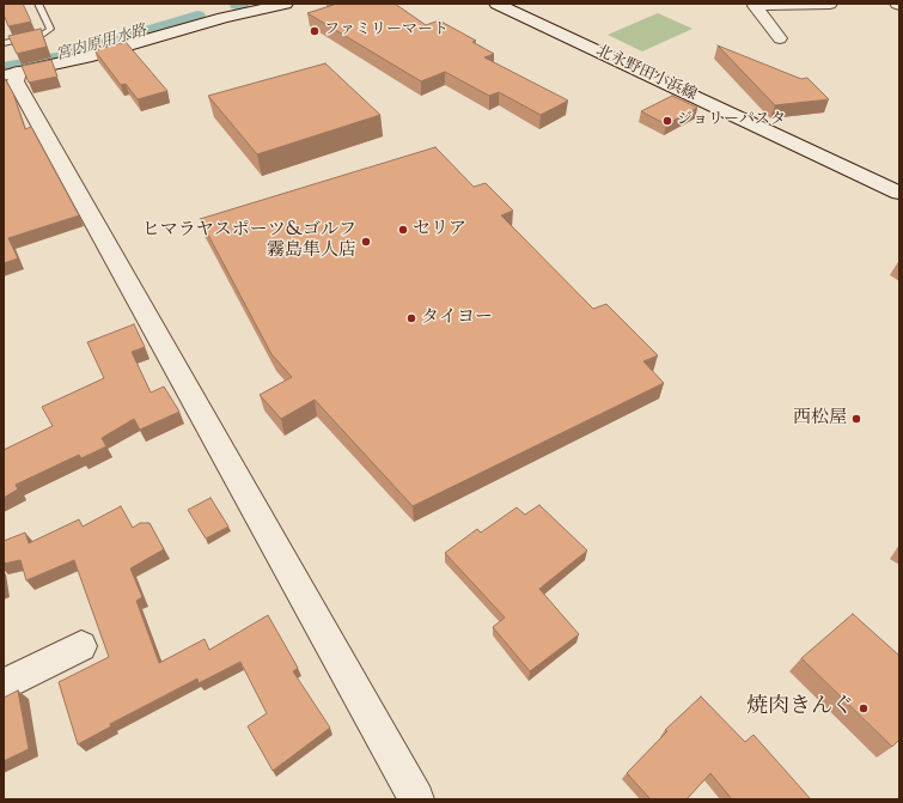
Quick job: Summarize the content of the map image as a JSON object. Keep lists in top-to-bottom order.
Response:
{
  "streets": {
    "main road": ["北永野田小浜線"]
  },
  "water": ["宮内原用水路"],
  "places": [
    "ファミリーマート",
    "ジョリーパスタ",
    "セリア",
    "ヒマラヤスポーツ&ゴルフ 霧島隼人店",
    "タイヨー",
    "西松屋",
    "焼肉きんぐ"
  ]
}
